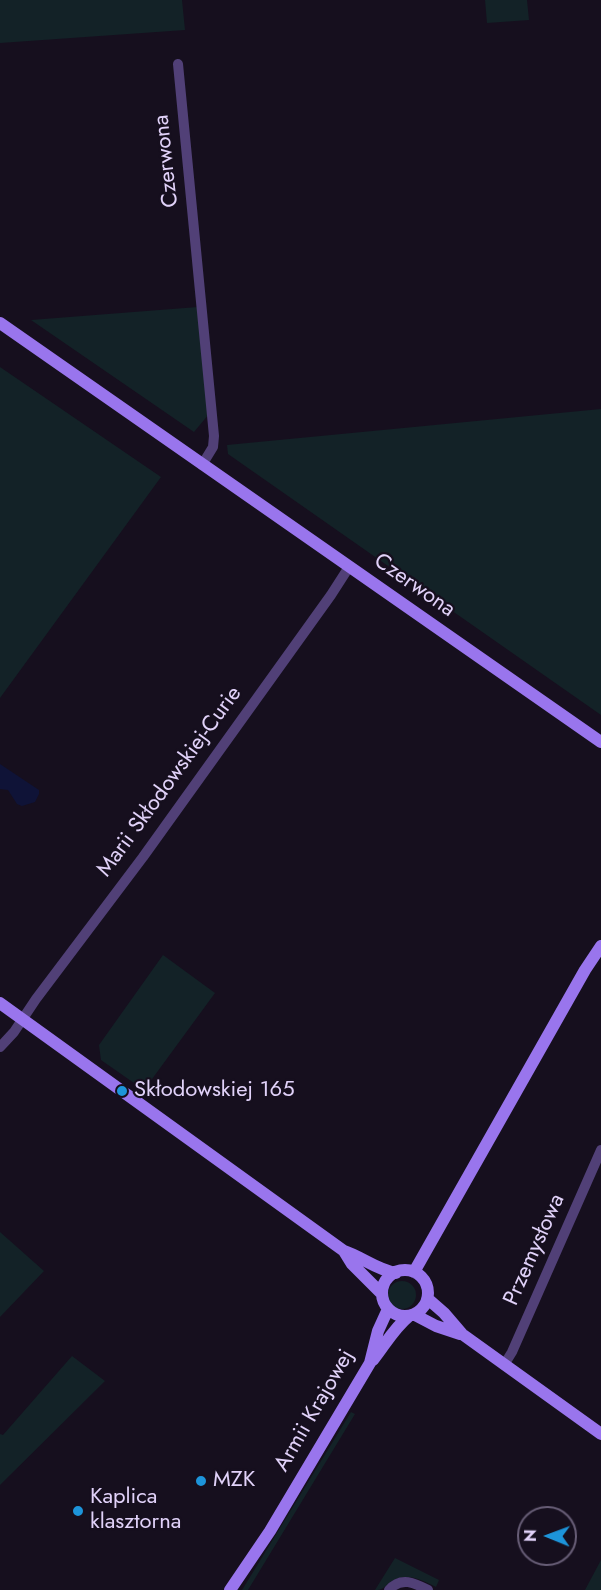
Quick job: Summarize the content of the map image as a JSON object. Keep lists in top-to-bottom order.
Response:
{
  "streets": {
    "street": [
      "Czerwona",
      "Marii Skłodowskiej-Curie",
      "Przemysłowa",
      "Armii Krajowej"
    ]
  },
  "crossings": [
    ["Czerwona", "Marii Skłodowskiej-Curie"]
  ],
  "places": ["Skłodowskiej 165", "MZK", "Kaplica klasztorna"],
  "north": "left"
}
